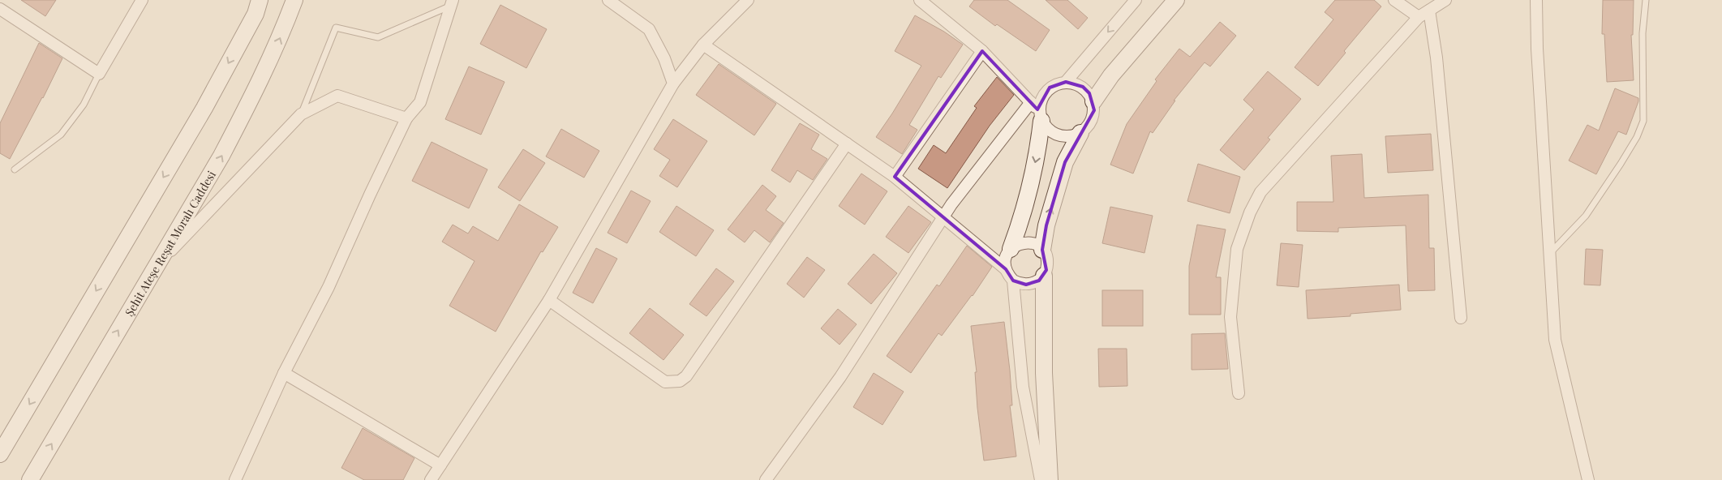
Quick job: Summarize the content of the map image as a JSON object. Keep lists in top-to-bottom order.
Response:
{
  "streets": {
    "main road": ["Şehit Ateşe Reşat Moralı Caddesi"]
  }
}
